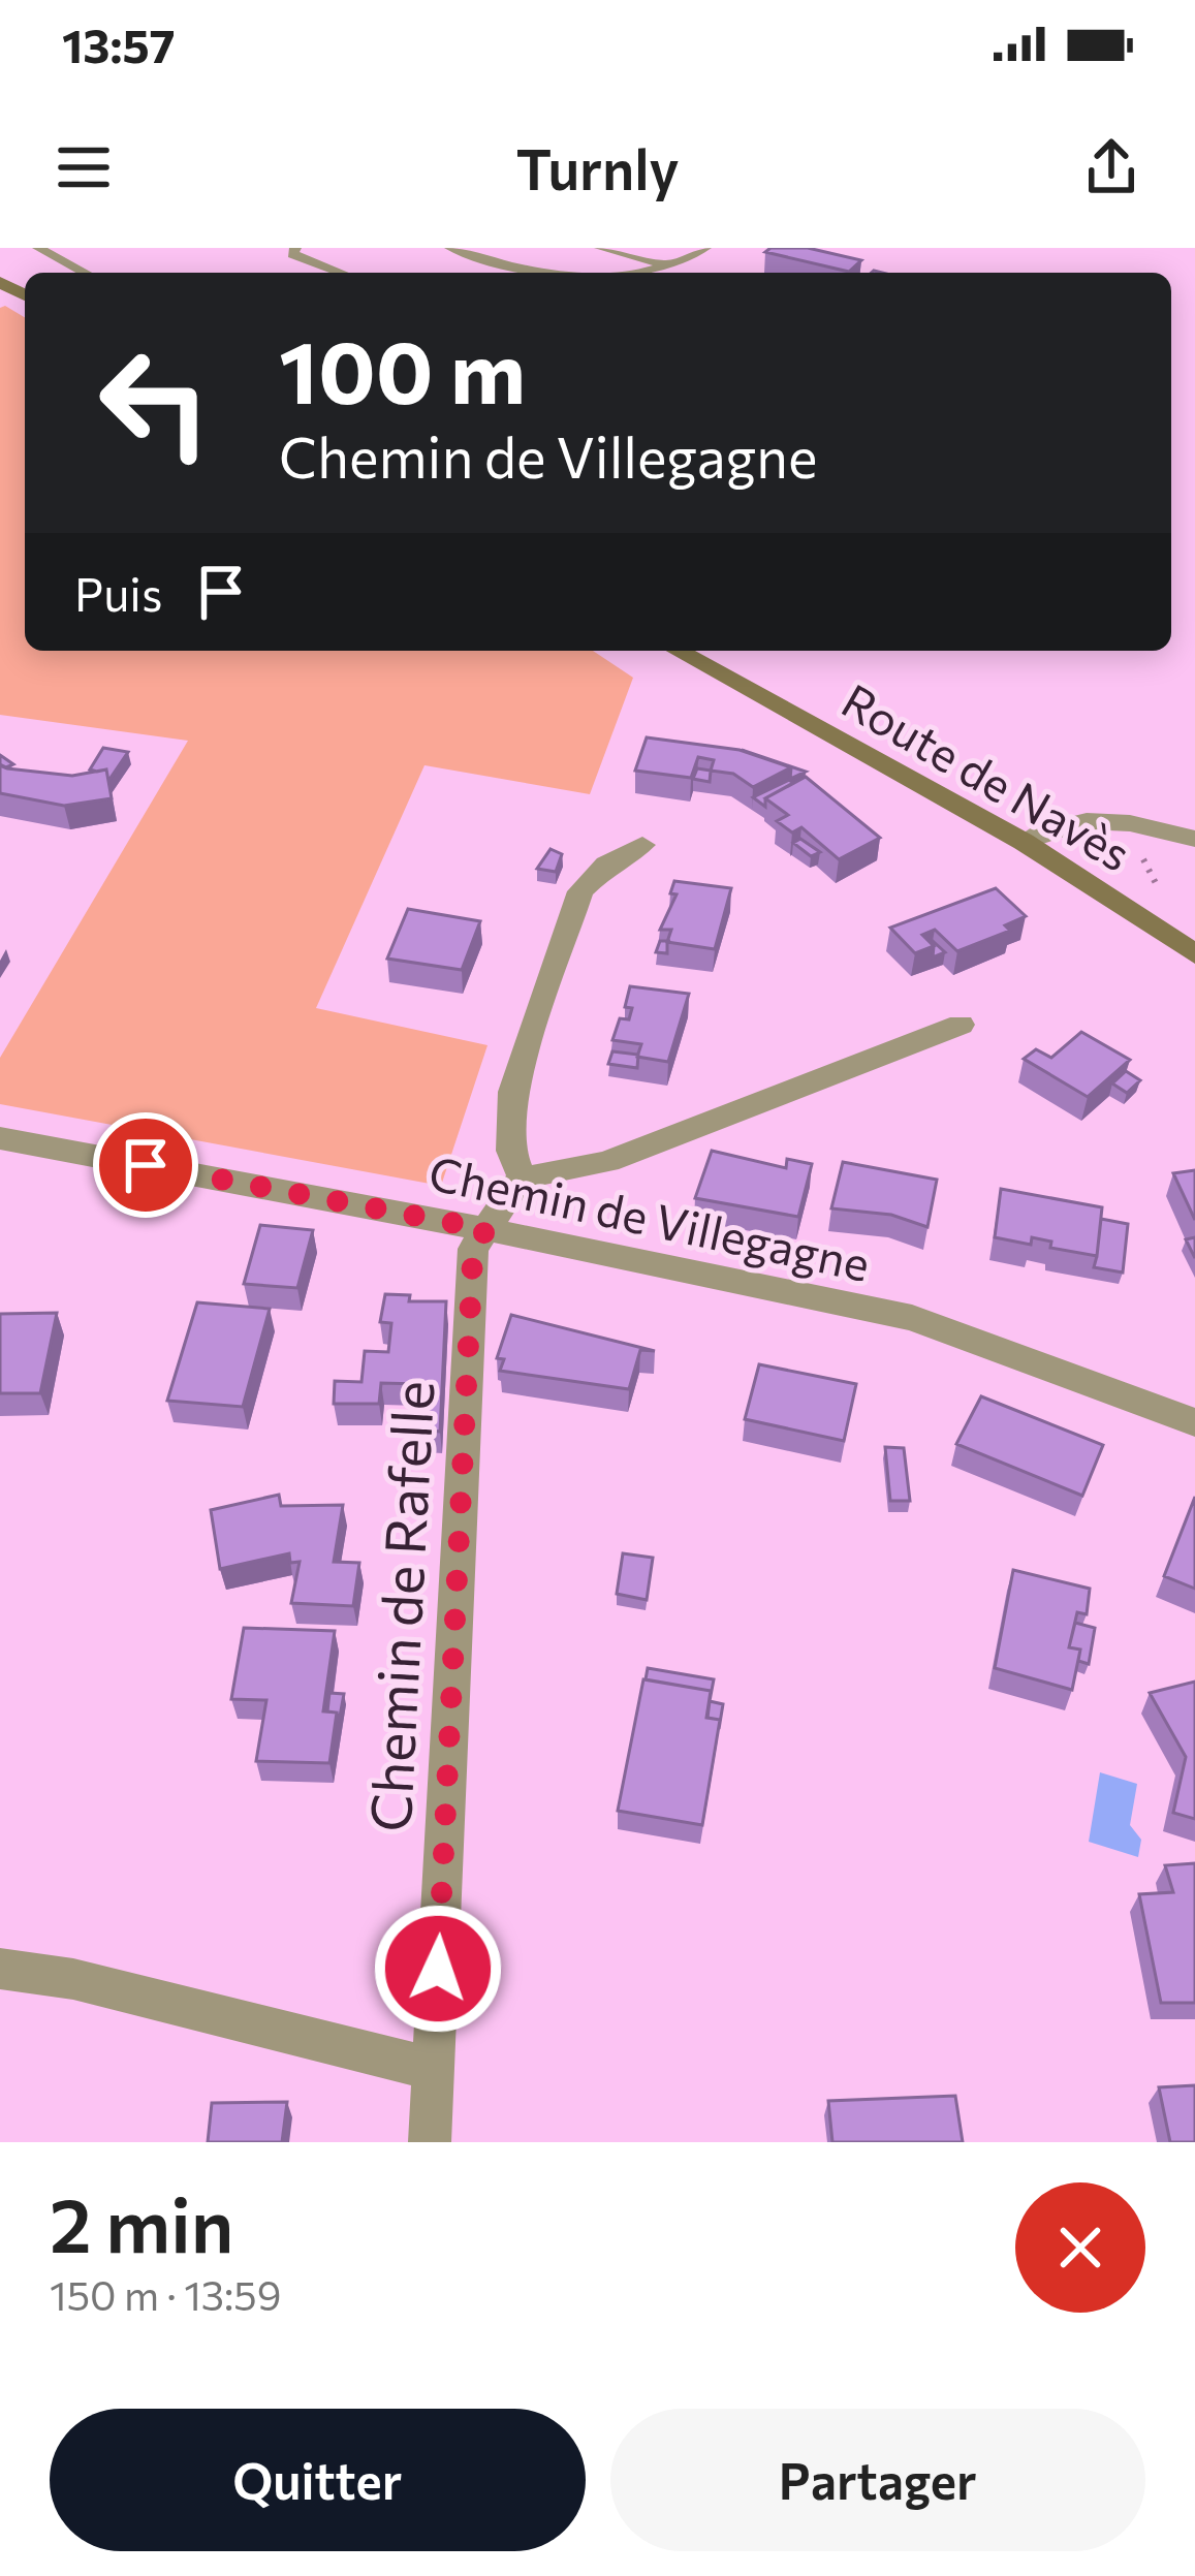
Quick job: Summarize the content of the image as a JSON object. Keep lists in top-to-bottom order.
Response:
{
  "streets": {
    "main road": ["Route de Navès"],
    "street": ["Chemin de Villegagne", "Chemin de Rafelle"]
  },
  "crossings": [
    ["Chemin de Villegagne", "Chemin de Rafelle"]
  ],
  "page": {
    "status": "13:57",
    "header": "Turnly",
    "turn": ["100 m", "Chemin de Villegagne"],
    "then": "Puis",
    "heading": ["2 min", "150 m · 13:59"],
    "buttons": ["Quitter", "Partager"]
  }
}
